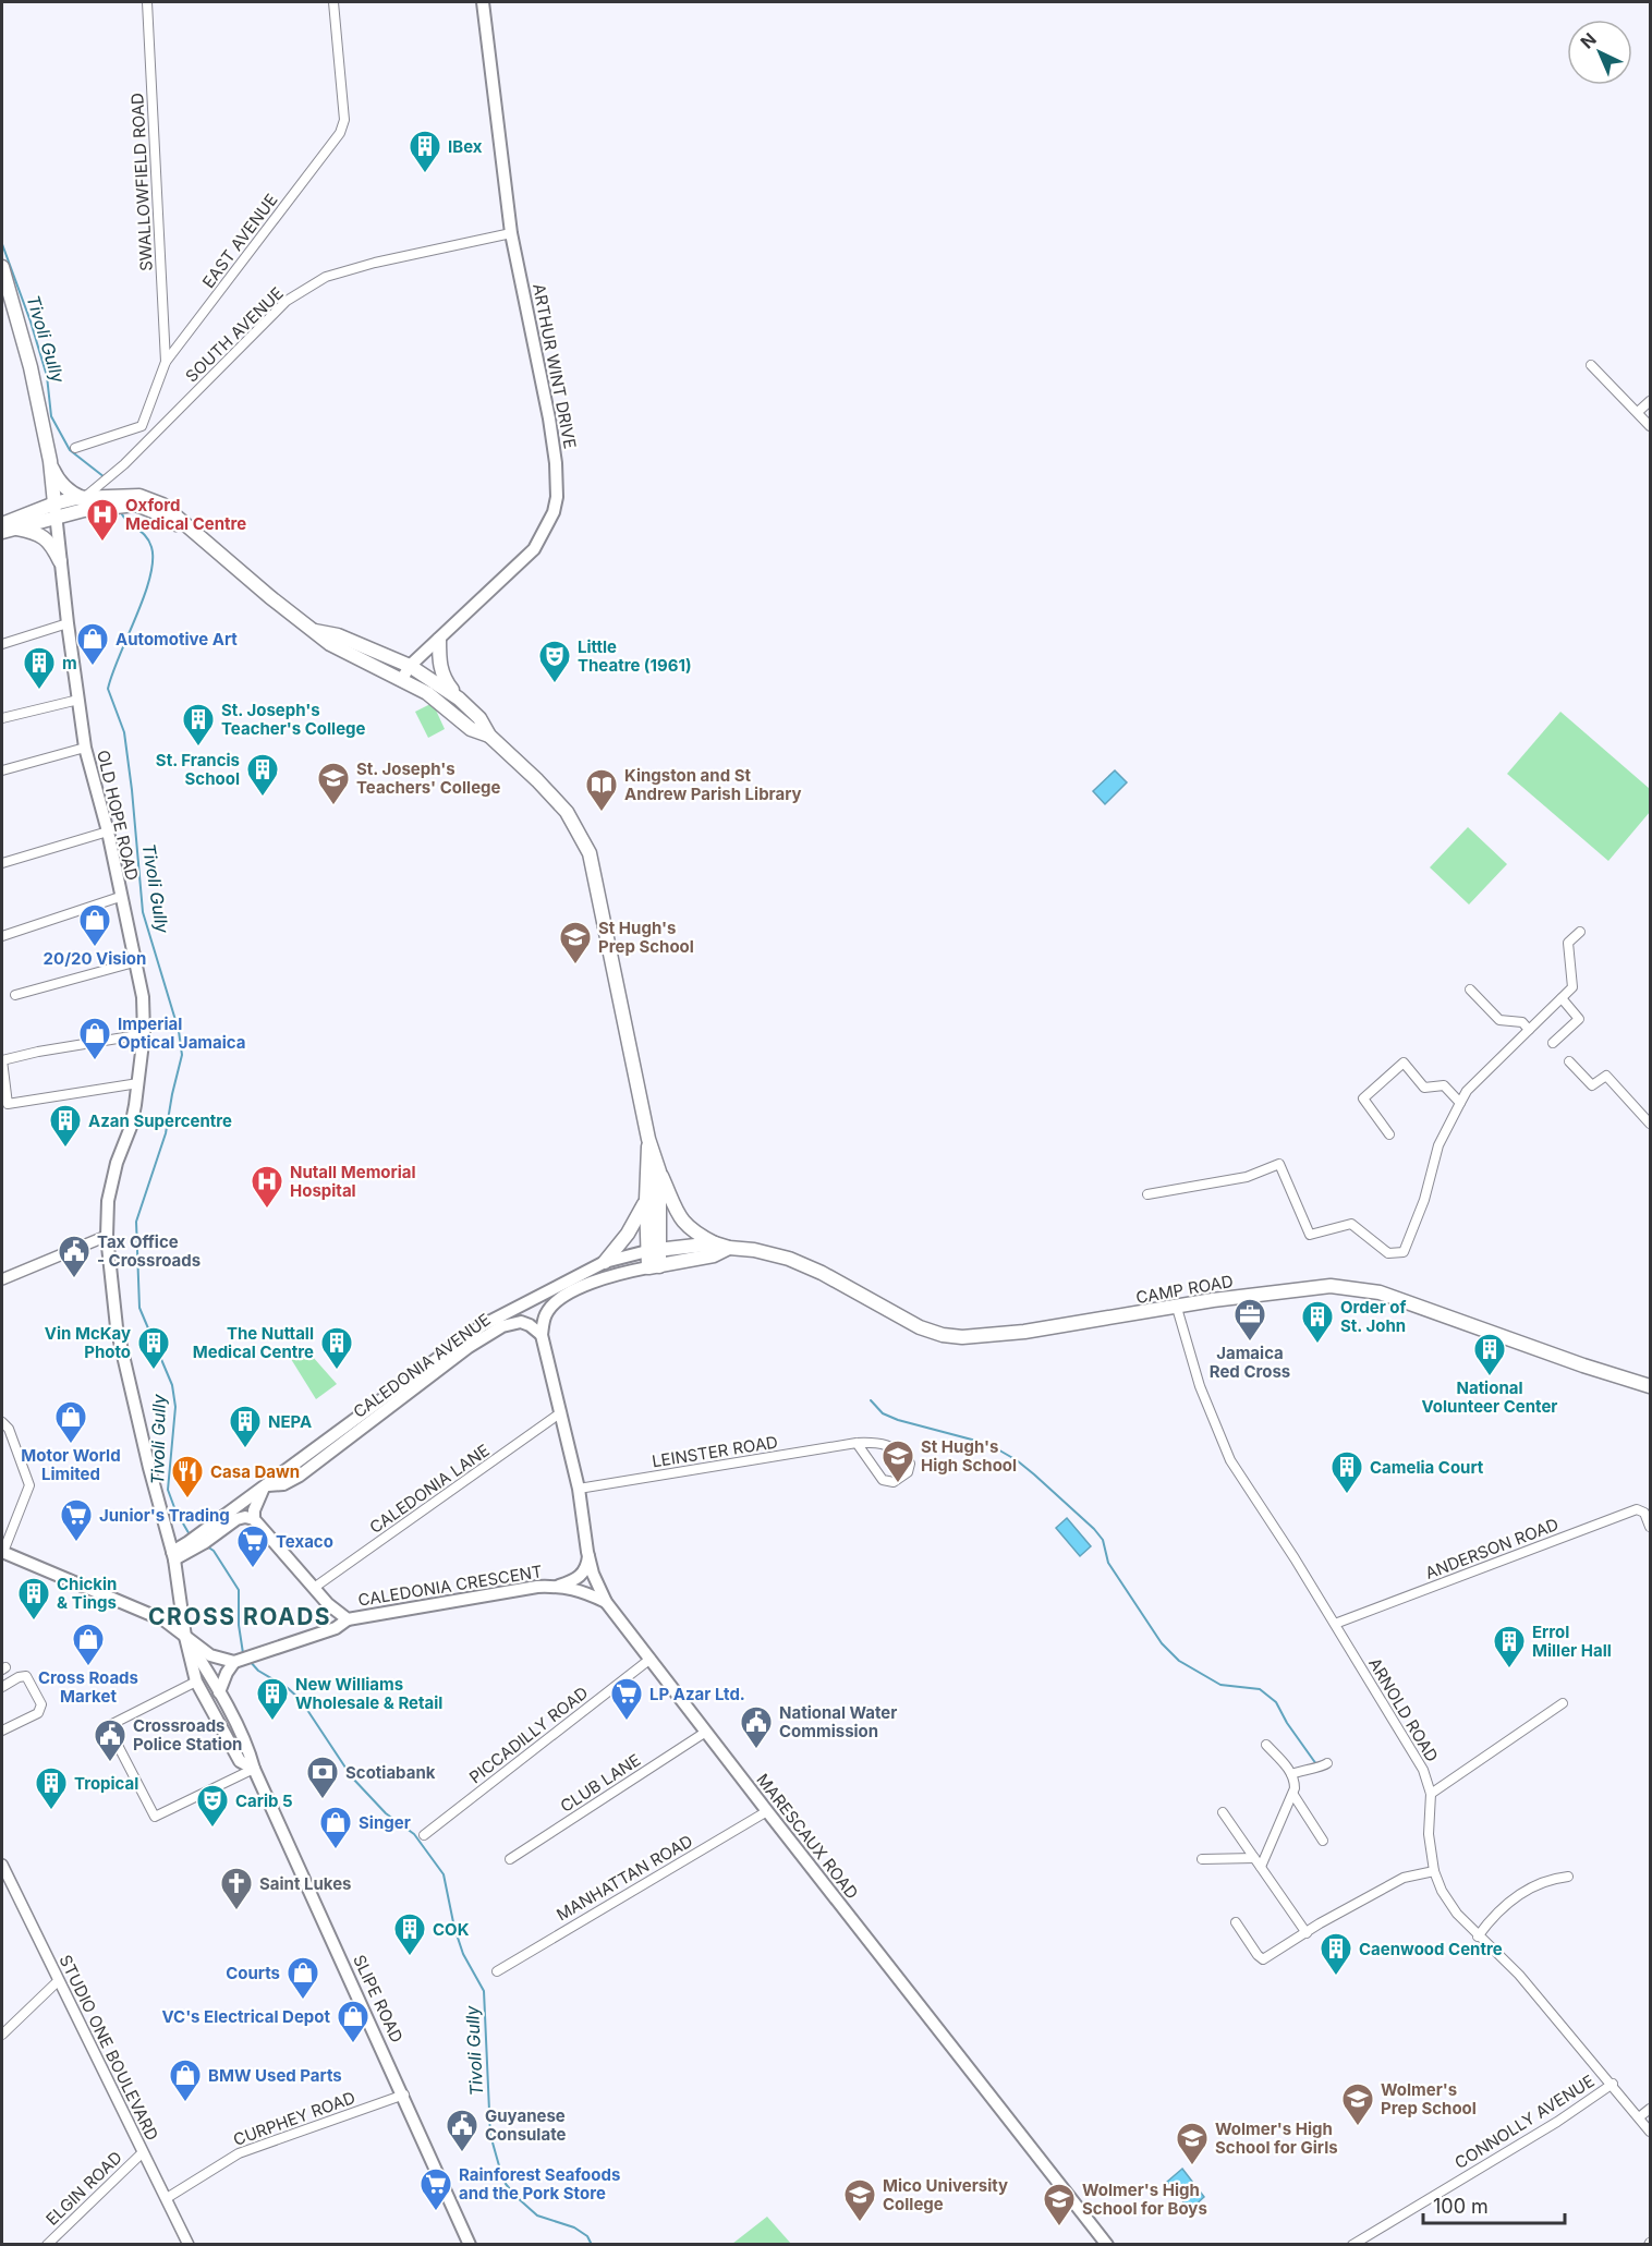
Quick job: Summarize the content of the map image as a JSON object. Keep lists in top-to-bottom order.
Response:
{
  "streets": {
    "main road": [
      "ARTHUR WINT DRIVE",
      "OLD HOPE ROAD",
      "CAMP ROAD",
      "CALEDONIA AVENUE",
      "CALEDONIA CRESCENT",
      "MARESCAUX ROAD",
      "SLIPE ROAD"
    ],
    "street": [
      "SWALLOWFIELD ROAD",
      "EAST AVENUE",
      "SOUTH AVENUE",
      "LEINSTER ROAD",
      "CALEDONIA LANE",
      "ANDERSON ROAD",
      "ARNOLD ROAD",
      "PICCADILLY ROAD",
      "CLUB LANE",
      "MANHATTAN ROAD",
      "STUDIO ONE BOULEVARD",
      "CURPHEY ROAD",
      "CONNOLLY AVENUE",
      "ELGIN ROAD"
    ]
  },
  "crossings": [
    ["SWALLOWFIELD ROAD", "EAST AVENUE"],
    ["SOUTH AVENUE", "ARTHUR WINT DRIVE"],
    ["OLD HOPE ROAD", "SLIPE ROAD"],
    ["CAMP ROAD", "CALEDONIA AVENUE"],
    ["CAMP ROAD", "ARNOLD ROAD"],
    ["CALEDONIA AVENUE", "MARESCAUX ROAD"],
    ["LEINSTER ROAD", "MARESCAUX ROAD"],
    ["CALEDONIA LANE", "CALEDONIA CRESCENT"],
    ["CALEDONIA LANE", "MARESCAUX ROAD"],
    ["ANDERSON ROAD", "ARNOLD ROAD"],
    ["CALEDONIA CRESCENT", "MARESCAUX ROAD"],
    ["ARNOLD ROAD", "CONNOLLY AVENUE"],
    ["PICCADILLY ROAD", "MARESCAUX ROAD"],
    ["CLUB LANE", "MARESCAUX ROAD"],
    ["MARESCAUX ROAD", "MANHATTAN ROAD"],
    ["SLIPE ROAD", "CURPHEY ROAD"],
    ["STUDIO ONE BOULEVARD", "CURPHEY ROAD"],
    ["STUDIO ONE BOULEVARD", "ELGIN ROAD"]
  ],
  "districts": ["CROSS ROADS"],
  "water": ["Tivoli Gully"],
  "places": {
    "building": [
      "IBex",
      "m",
      "St. Joseph's Teacher's College",
      "St. Francis School",
      "Azan Supercentre",
      "Order of St. John",
      "Vin McKay Photo",
      "The Nuttall Medical Centre",
      "National Volunteer Center",
      "NEPA",
      "Camelia Court",
      "Chickin & Tings",
      "Errol Miller Hall",
      "New Williams Wholesale & Retail",
      "Tropical",
      "COK",
      "Caenwood Centre"
    ],
    "hospital": ["Oxford Medical Centre", "Nutall Memorial Hospital"],
    "shop": [
      "Automotive Art",
      "20/20 Vision",
      "Imperial Optical Jamaica",
      "Motor World Limited",
      "Cross Roads Market",
      "Singer",
      "Courts",
      "VC's Electrical Depot",
      "BMW Used Parts"
    ],
    "theatre": ["Little Theatre (1961)", "Carib 5"],
    "school or university": [
      "St. Joseph's Teachers' College",
      "St Hugh's Prep School",
      "St Hugh's High School",
      "Wolmer's Prep School",
      "Wolmer's High School for Girls",
      "Mico University College",
      "Wolmer's High School for Boys"
    ],
    "library": ["Kingston and St Andrew Parish Library"],
    "public building": [
      "Tax Office - Crossroads",
      "National Water Commission",
      "Crossroads Police Station",
      "Guyanese Consulate"
    ],
    "office": ["Jamaica Red Cross"],
    "restaurant": ["Casa Dawn"],
    "supermarket": [
      "Junior's Trading",
      "Texaco",
      "LP Azar Ltd.",
      "Rainforest Seafoods and the Pork Store"
    ],
    "bank": ["Scotiabank"],
    "church": ["Saint Lukes"]
  },
  "scale_bar": "100 m",
  "north": "top left"
}
